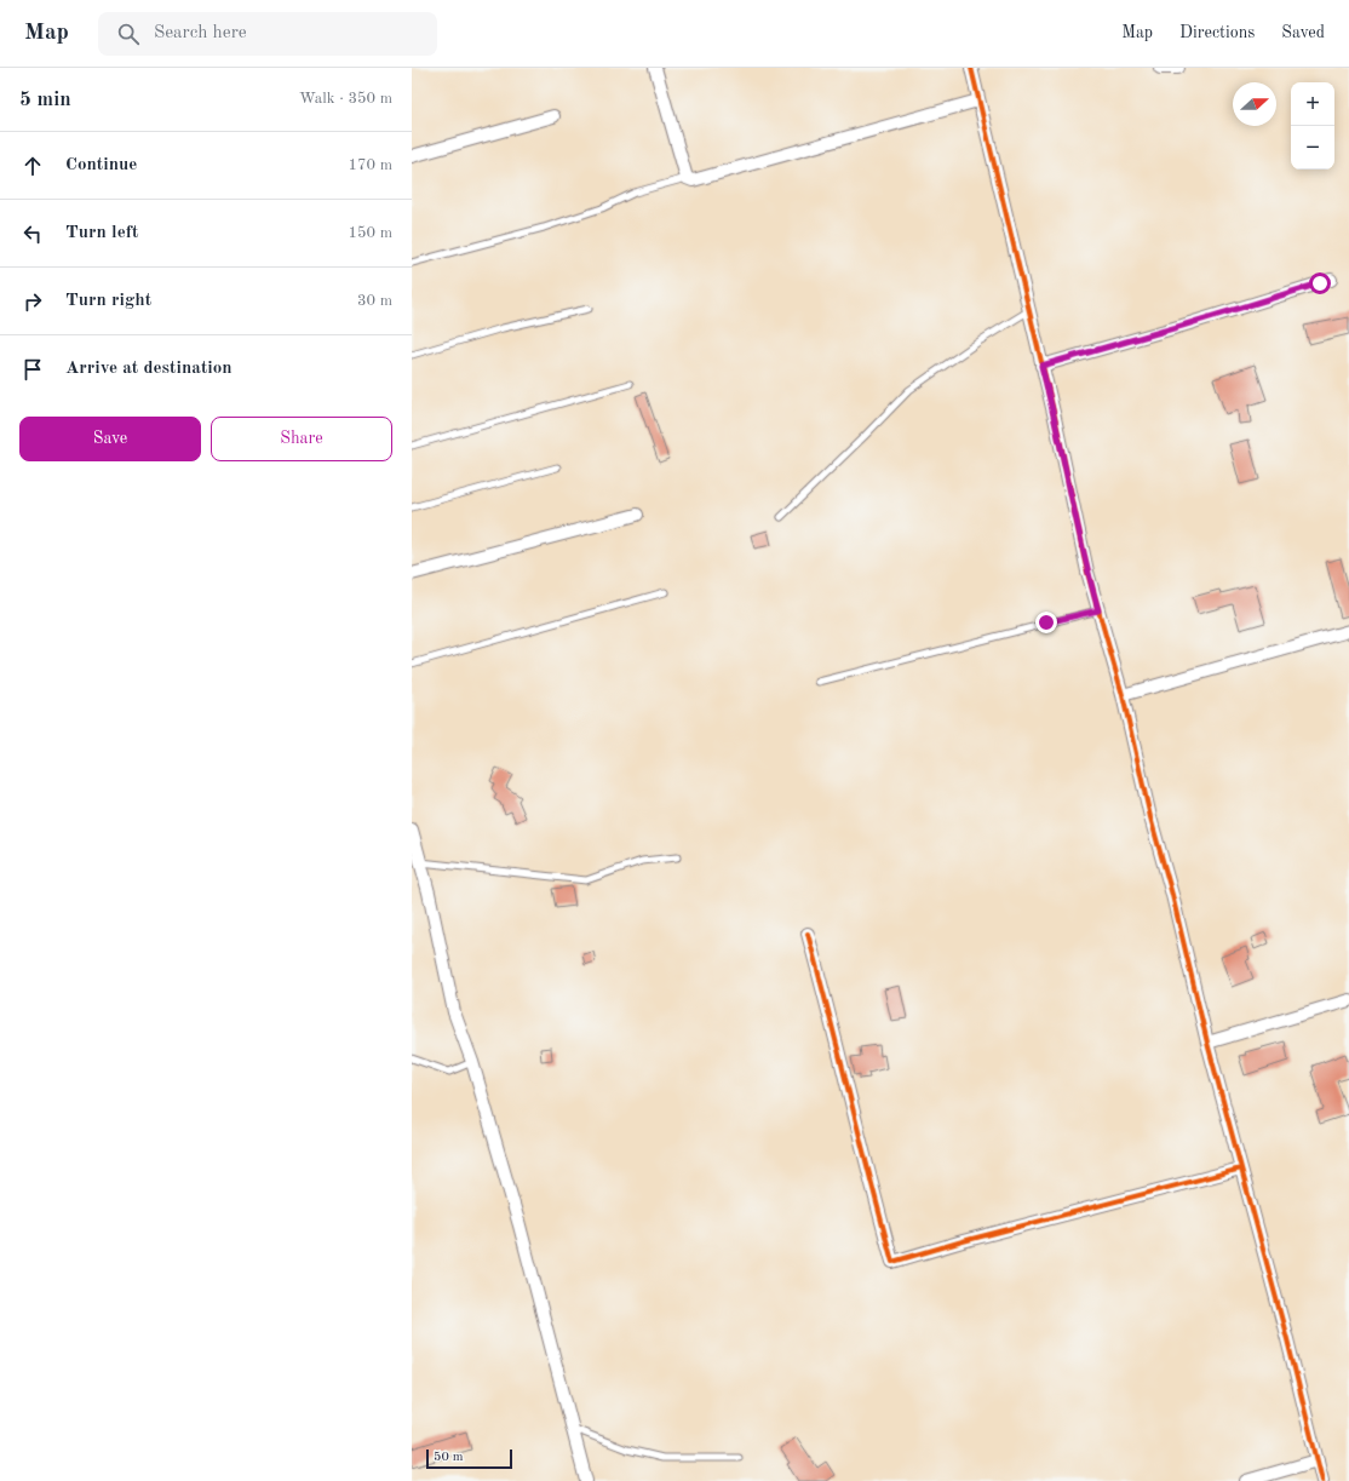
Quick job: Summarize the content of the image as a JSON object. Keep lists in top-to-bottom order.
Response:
{
  "scale_bar": "50 m",
  "north": "right",
  "page": {
    "header": "Map",
    "search": "Search here",
    "nav": ["Map", "Directions", "Saved"],
    "heading": ["5 min", "Walk · 350 m"],
    "map_buttons": ["+", "−"],
    "list": [
      ["Continue", "170 m"],
      ["Turn left", "150 m"],
      ["Turn right", "30 m"],
      "Arrive at destination"
    ],
    "buttons": ["Save", "Share"],
    "scale": "50 m"
  }
}
